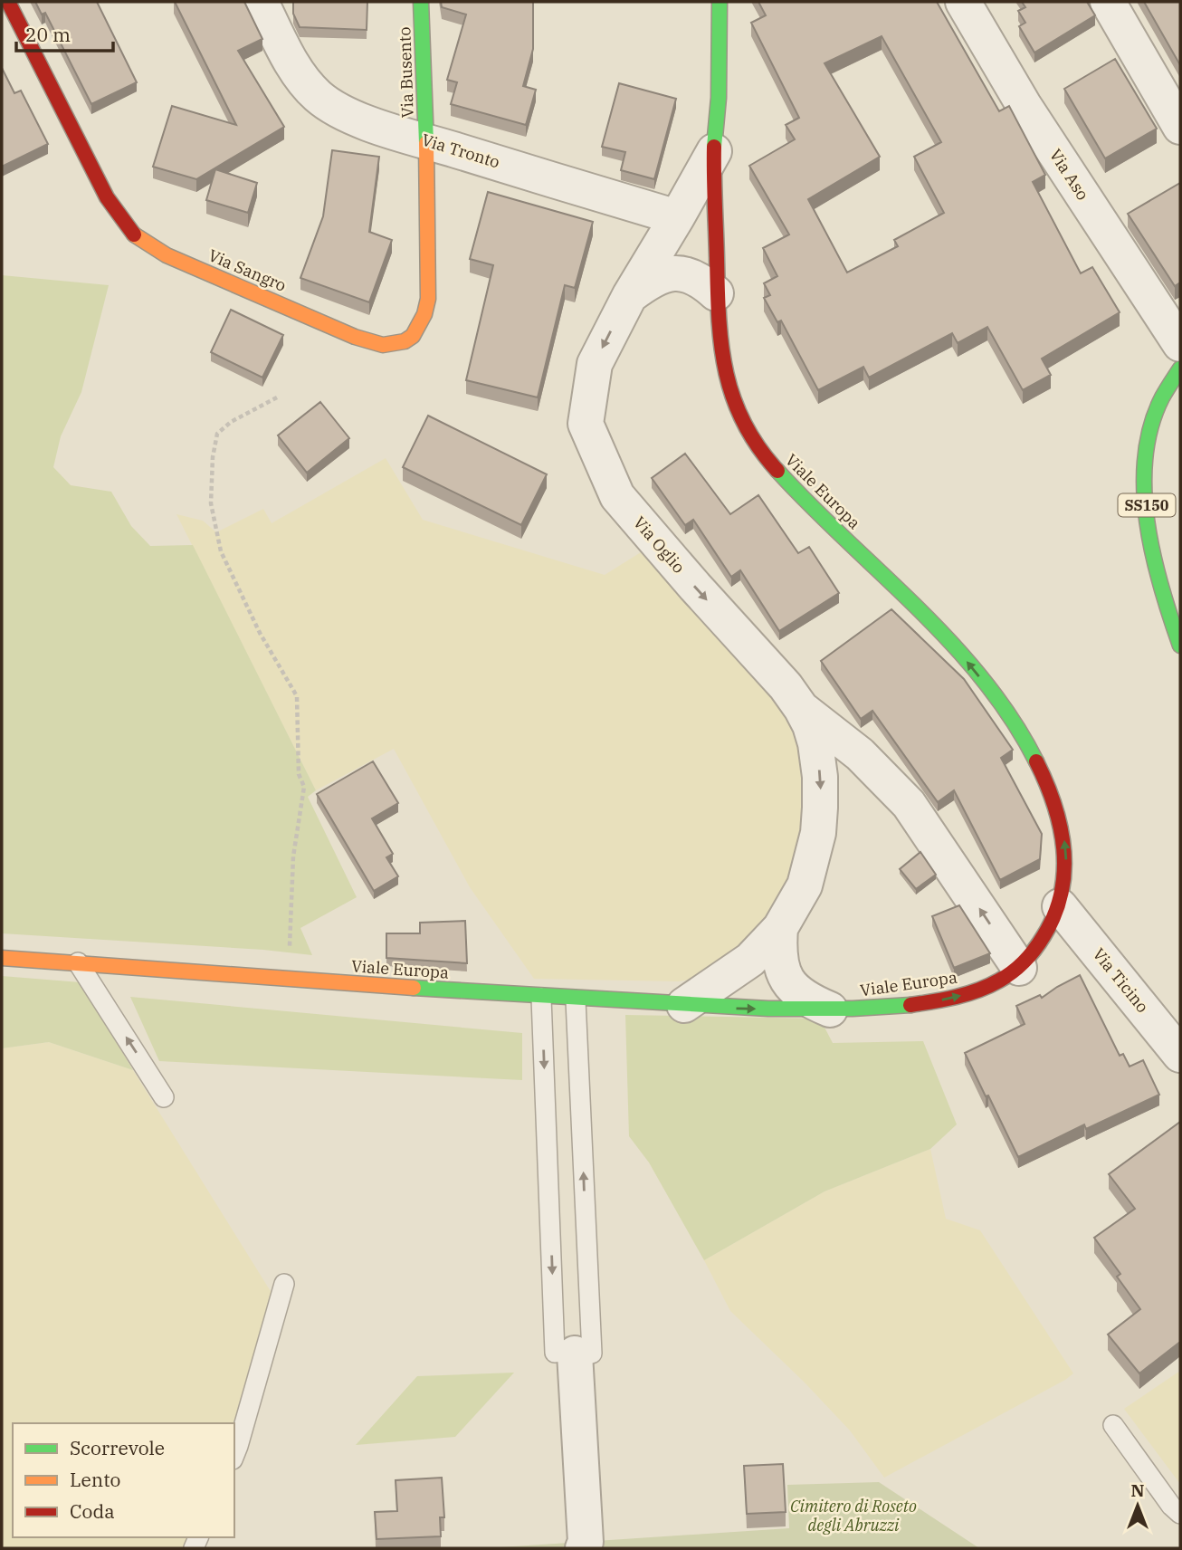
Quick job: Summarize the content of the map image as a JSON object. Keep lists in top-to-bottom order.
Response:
{
  "streets": {
    "street": [
      "Via Busento",
      "Via Tronto",
      "Via Aso",
      "Via Sangro",
      "Viale Europa",
      "SS150",
      "Via Oglio",
      "Via Ticino"
    ]
  },
  "crossings": [
    ["Via Busento", "Via Tronto"],
    ["Via Busento", "Via Sangro"],
    ["Via Tronto", "Via Sangro"],
    ["Via Tronto", "Via Oglio"],
    ["Viale Europa", "Via Oglio"],
    ["Viale Europa", "Via Ticino"]
  ],
  "one_way": ["Via Oglio"],
  "parks": ["Cimitero di Roseto degli Abruzzi"],
  "legend": ["Scorrevole", "Lento", "Coda"],
  "scale_bar": "20 m",
  "north": "top"
}
